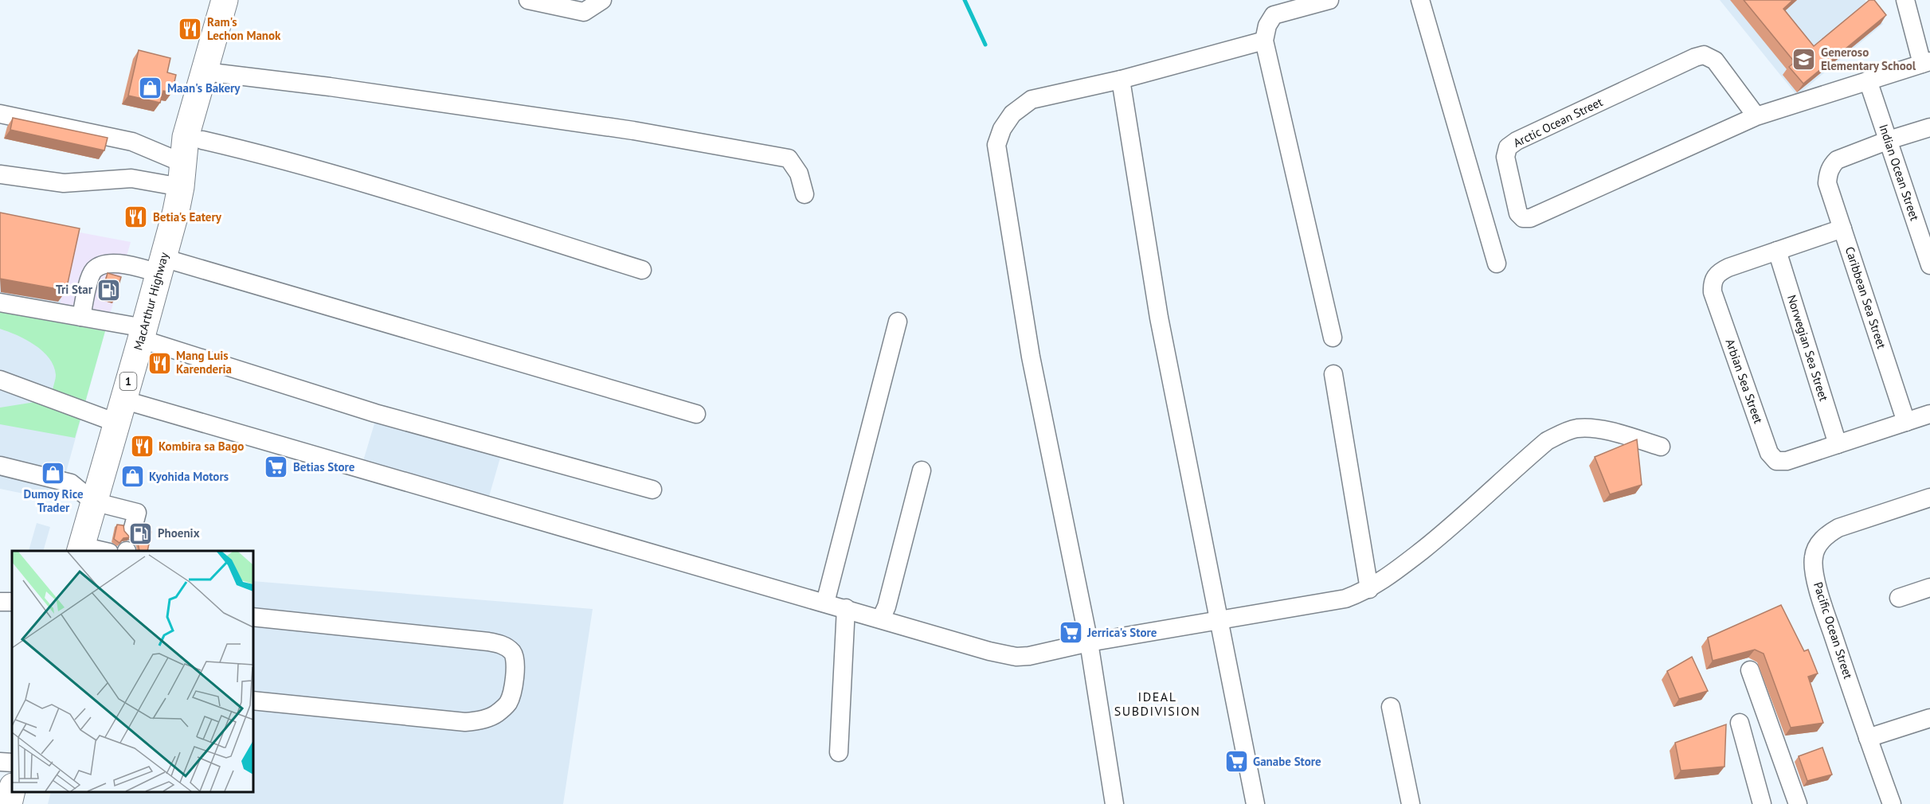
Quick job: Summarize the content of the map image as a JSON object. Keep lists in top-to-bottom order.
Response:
{
  "streets": {
    "highway": ["MacArthur Highway", "1"],
    "street": [
      "Arctic Ocean Street",
      "Indian Ocean Street",
      "Caribbean Sea Street",
      "Norwegian Sea Street",
      "Arbian Sea Street",
      "Pacific Ocean Street"
    ]
  },
  "crossings": [
    ["Arctic Ocean Street", "Indian Ocean Street"],
    ["Indian Ocean Street", "Caribbean Sea Street"],
    ["Caribbean Sea Street", "Arbian Sea Street"],
    ["Norwegian Sea Street", "Arbian Sea Street"]
  ],
  "districts": ["IDEAL SUBDIVISION"],
  "places": {
    "restaurant": [
      "Ram's Lechon Manok",
      "Betia's Eatery",
      "Mang Luis Karenderia",
      "Kombira sa Bago"
    ],
    "school or university": ["Generoso Elementary School"],
    "shop": ["Maan's Bakery", "Dumoy Rice Trader", "Kyohida Motors"],
    "fuel station": ["Tri Star", "Phoenix"],
    "supermarket": ["Betias Store", "Jerrica's Store", "Ganabe Store"]
  }
}
